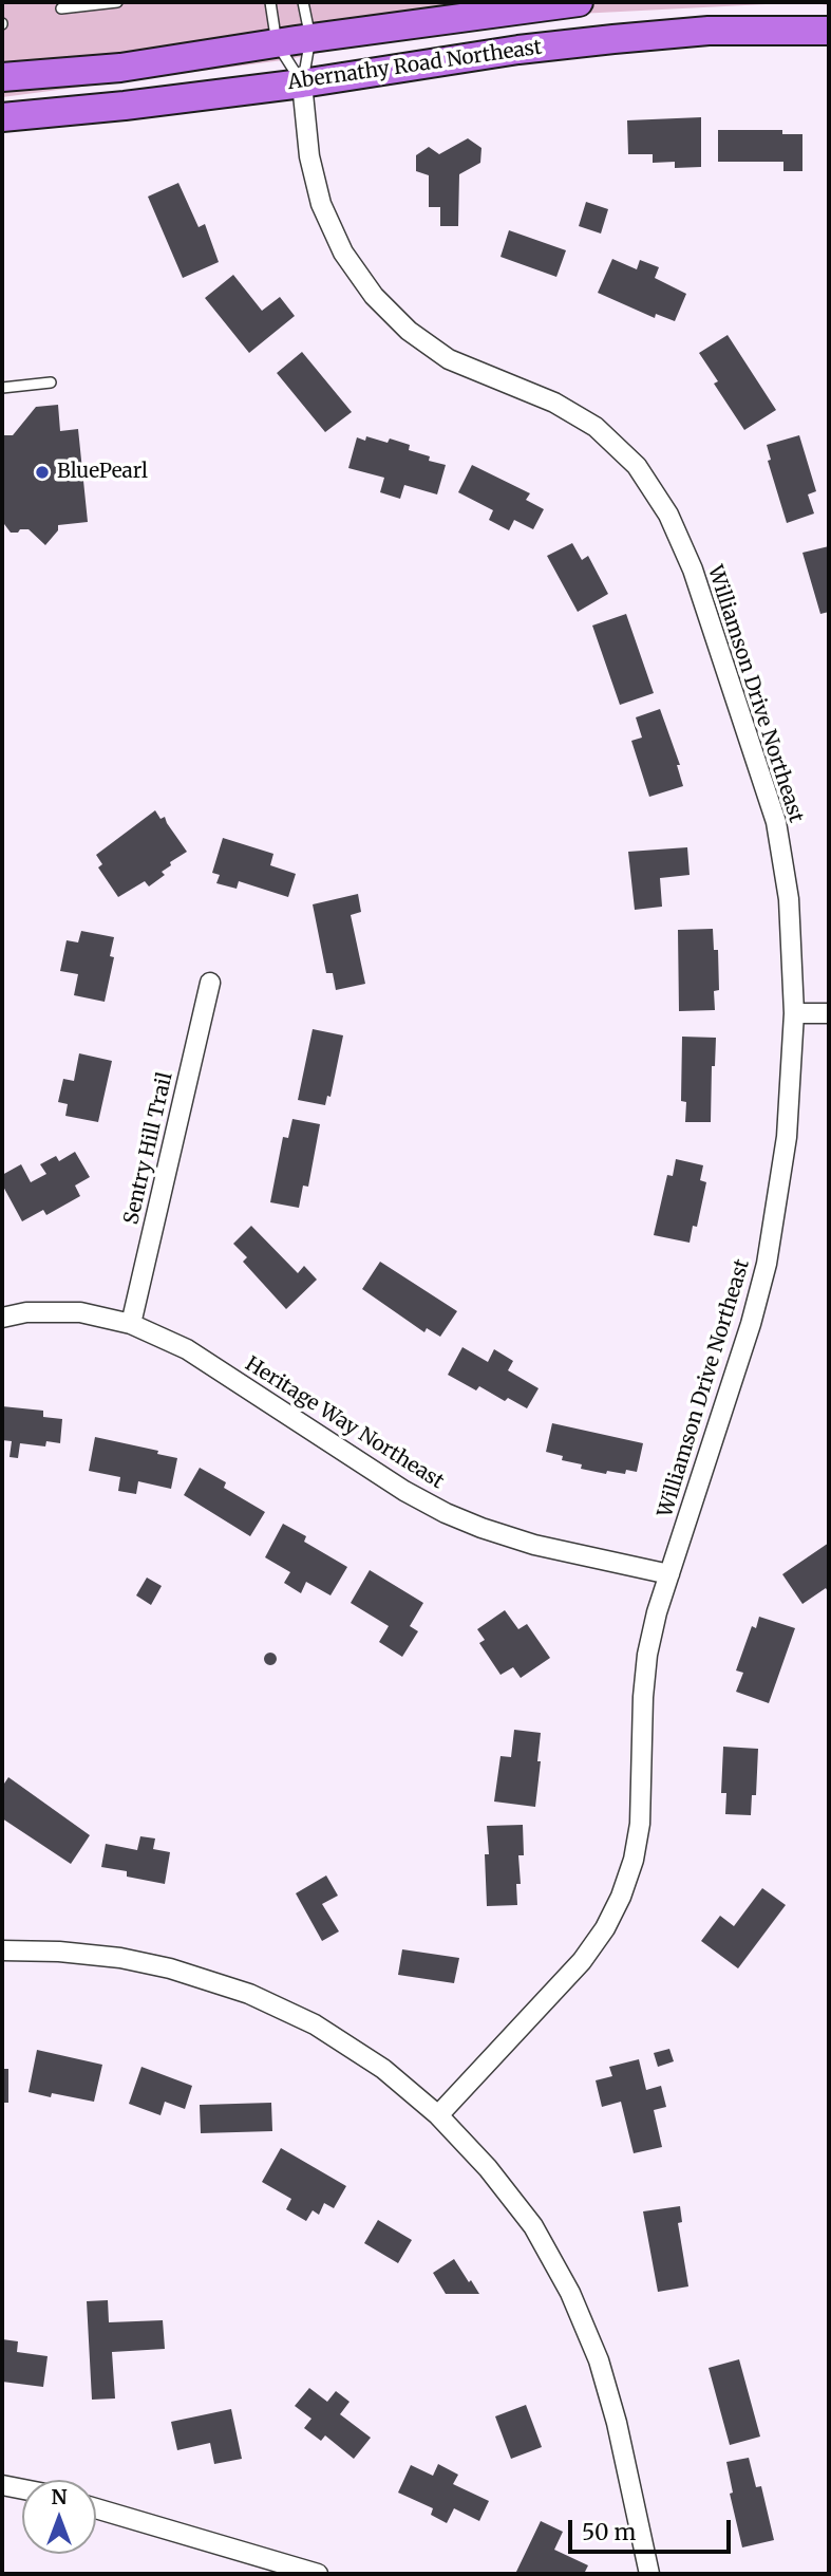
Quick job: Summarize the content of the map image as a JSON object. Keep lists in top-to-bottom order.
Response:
{
  "streets": {
    "main road": ["Abernathy Road Northeast"],
    "street": ["Williamson Drive Northeast", "Sentry Hill Trail", "Heritage Way Northeast"]
  },
  "crossings": [
    ["Abernathy Road Northeast", "Williamson Drive Northeast"],
    ["Williamson Drive Northeast", "Heritage Way Northeast"],
    ["Sentry Hill Trail", "Heritage Way Northeast"]
  ],
  "places": ["BluePearl"],
  "scale_bar": "50 m",
  "north": "top"
}
